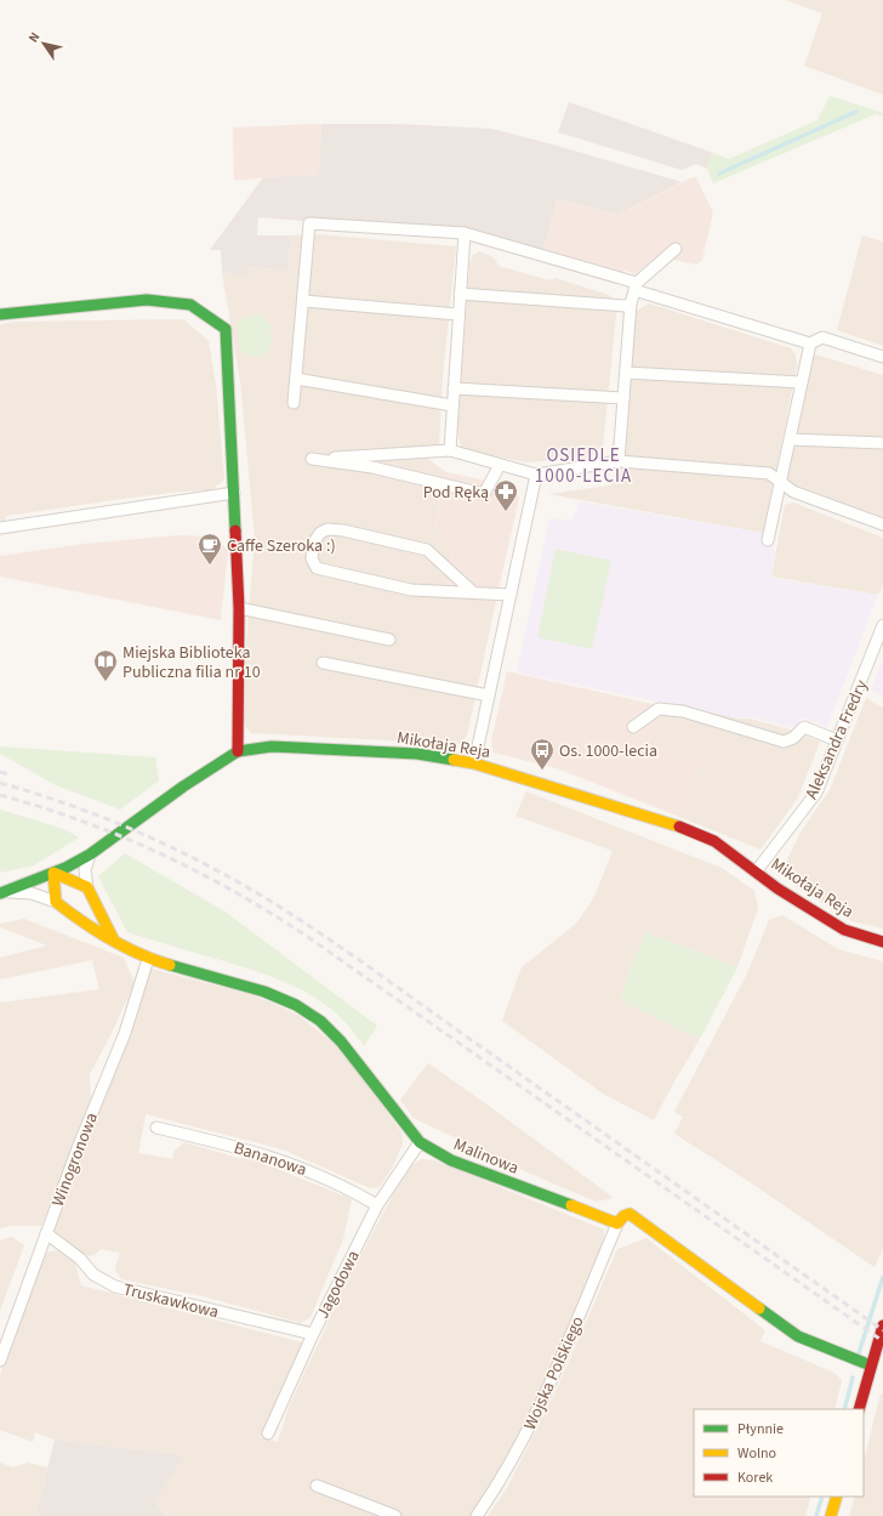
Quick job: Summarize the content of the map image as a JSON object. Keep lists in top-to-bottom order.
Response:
{
  "streets": {
    "street": [
      "Aleksandra Fredry",
      "Mikołaja Reja",
      "Malinowa",
      "Bananowa",
      "Winogronowa",
      "Jagodowa",
      "Truskawkowa",
      "Wojska Polskiego"
    ]
  },
  "crossings": [
    ["Aleksandra Fredry", "Mikołaja Reja"],
    ["Malinowa", "Winogronowa"],
    ["Malinowa", "Jagodowa"],
    ["Malinowa", "Wojska Polskiego"],
    ["Bananowa", "Jagodowa"],
    ["Winogronowa", "Truskawkowa"],
    ["Jagodowa", "Truskawkowa"]
  ],
  "districts": ["OSIEDLE 1000-LECIA"],
  "places": {
    "pharmacy": ["Pod Ręką"],
    "cafe": ["Caffe Szeroka :)"],
    "library": ["Miejska Biblioteka Publiczna filia nr 10"],
    "bus stop": ["Os. 1000-lecia"]
  },
  "legend": ["Płynnie", "Wolno", "Korek"],
  "north": "top left"
}
